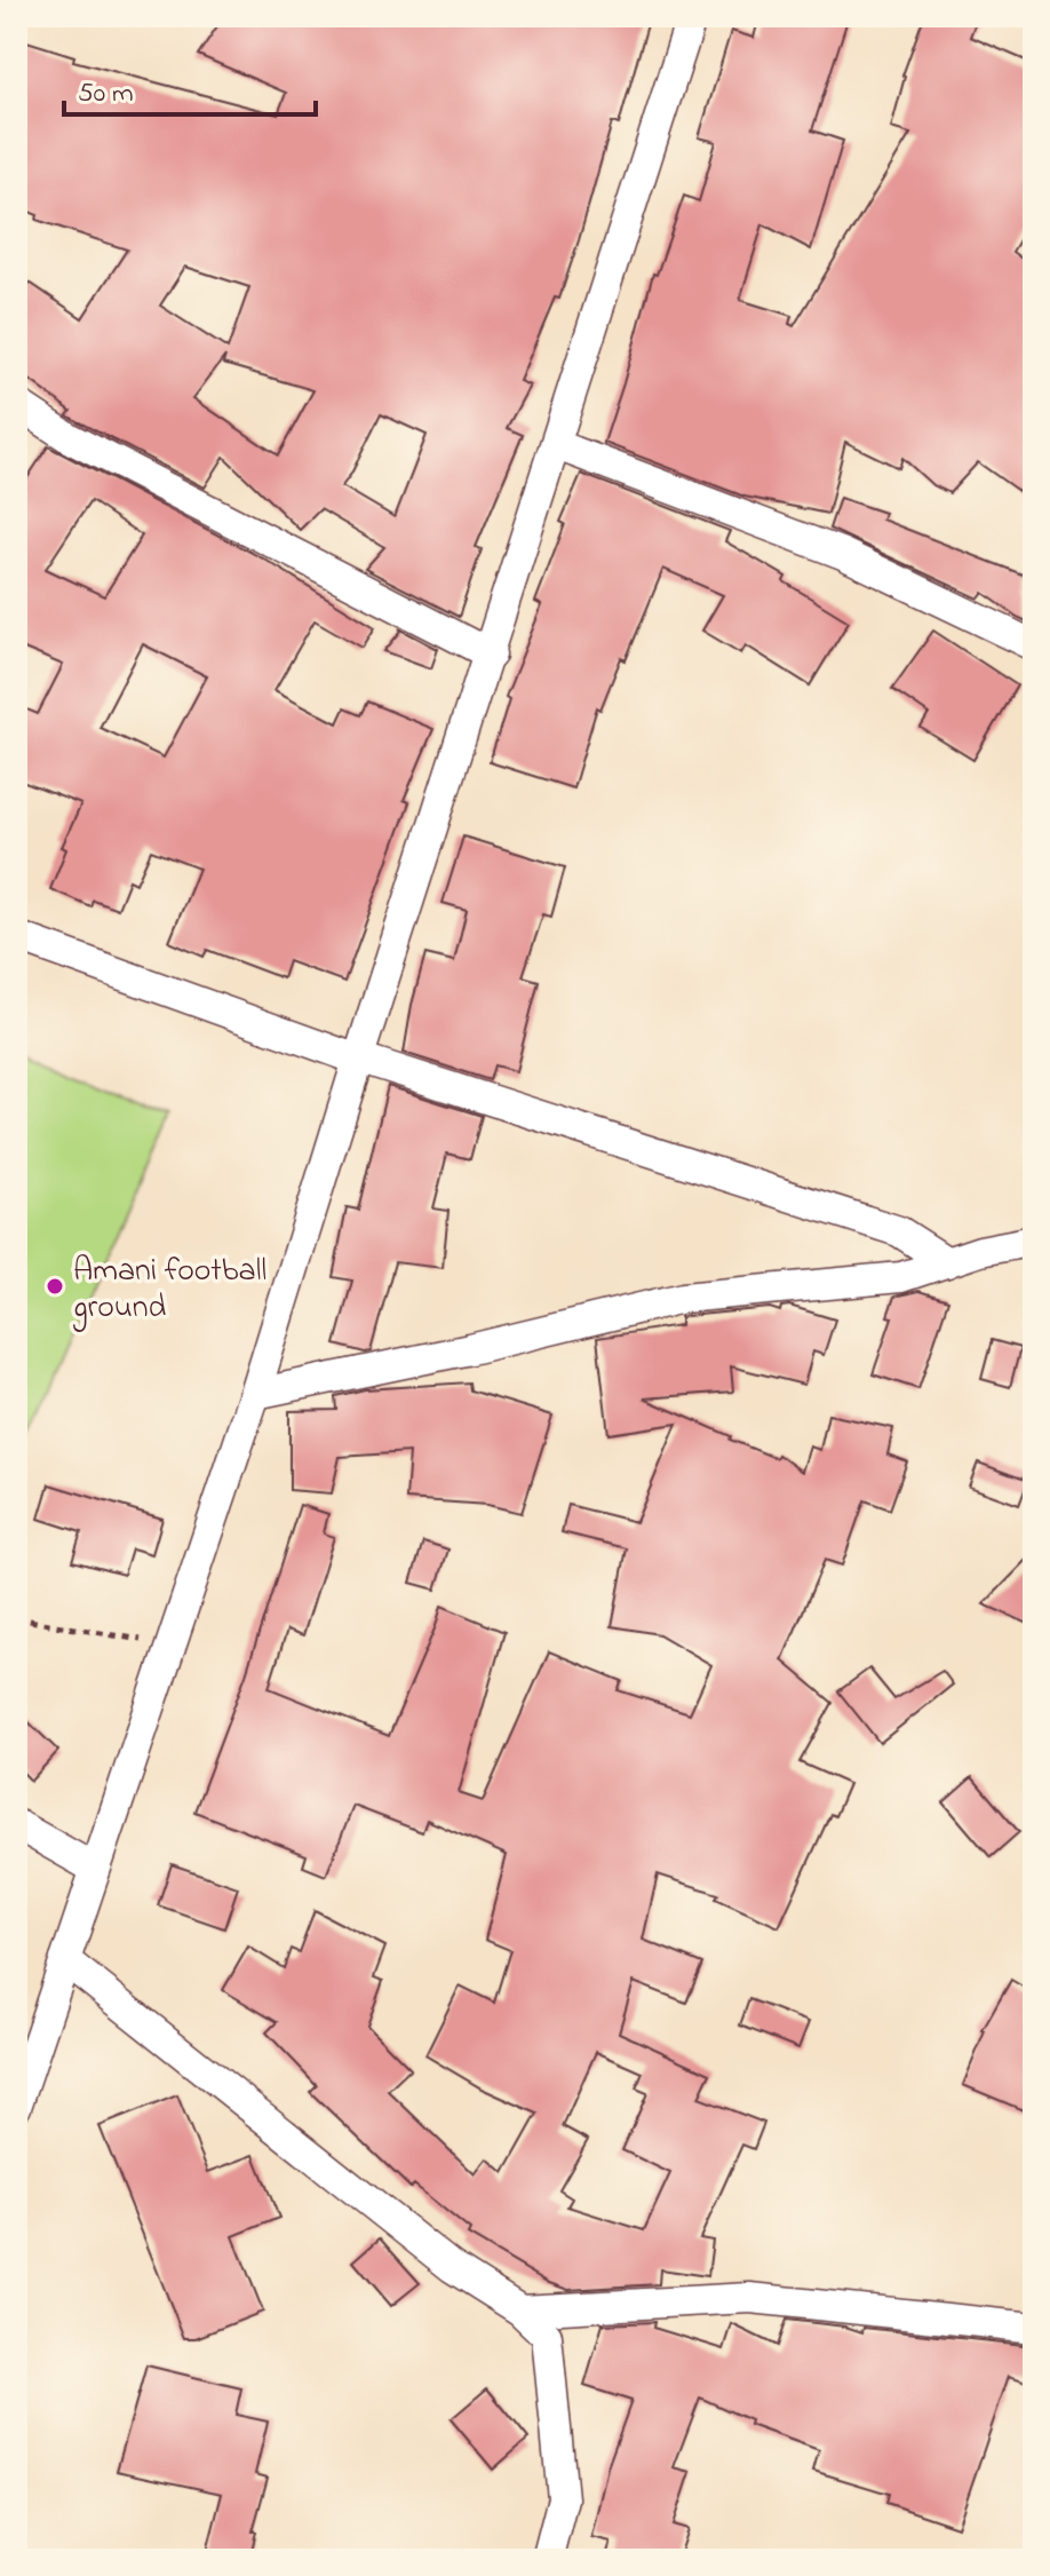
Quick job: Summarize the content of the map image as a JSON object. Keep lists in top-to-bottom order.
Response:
{
  "places": ["Amani football ground"],
  "scale_bar": "50 m"
}
